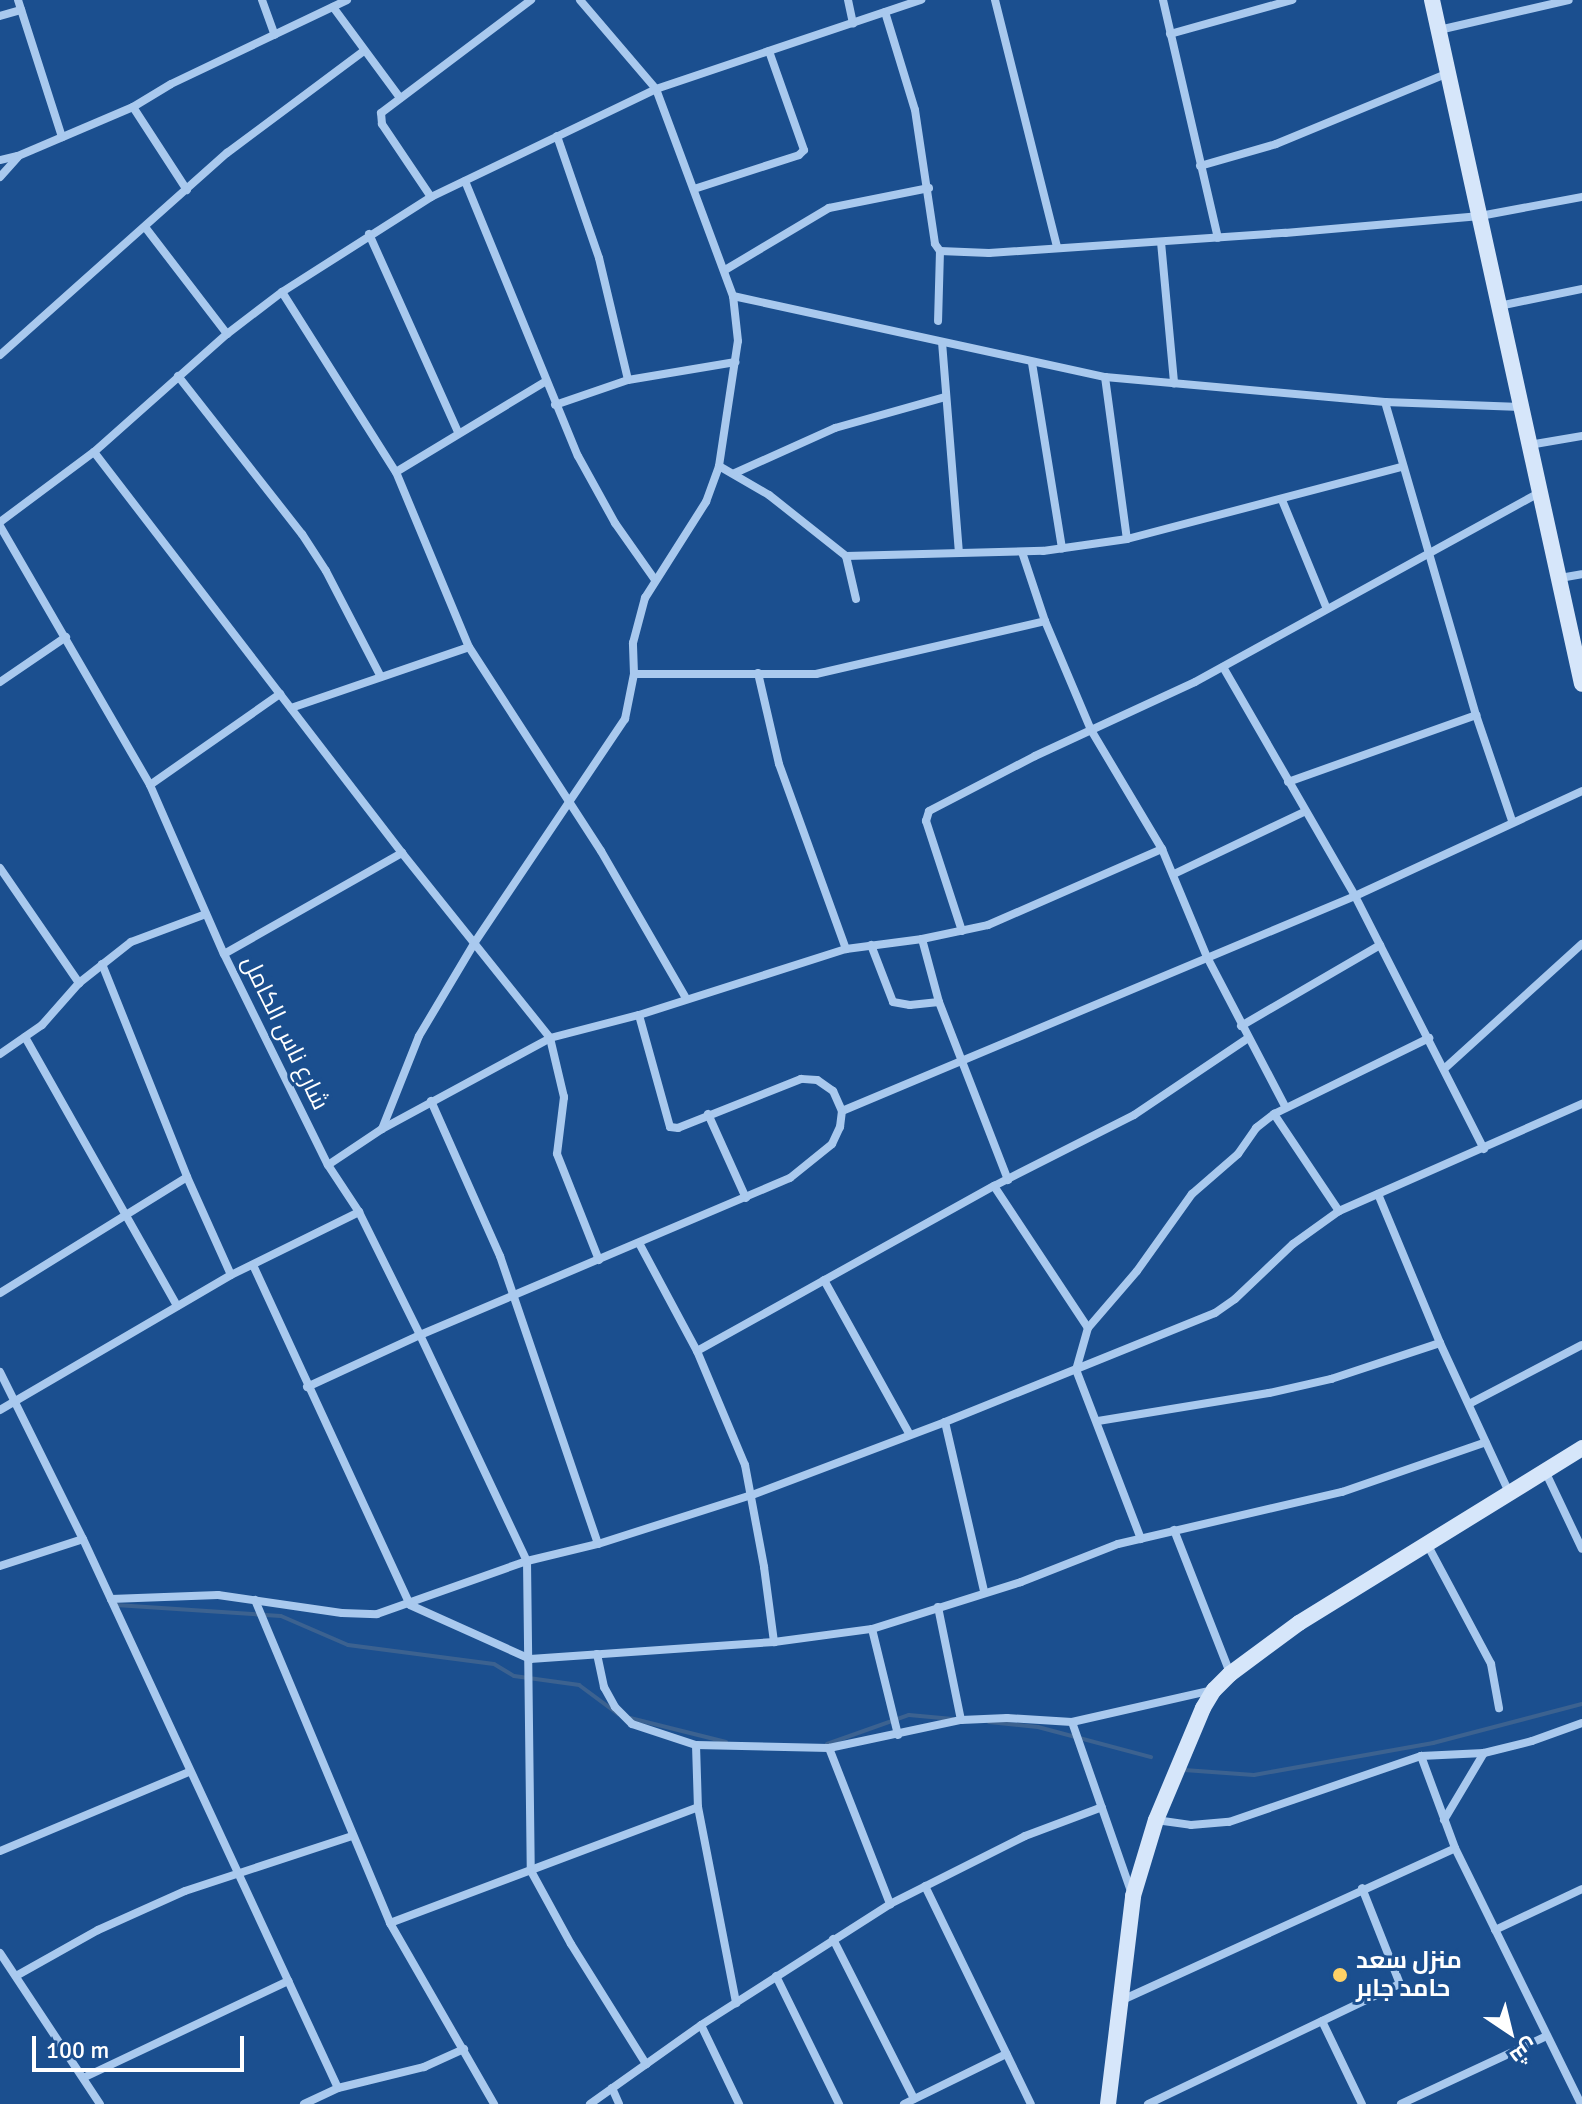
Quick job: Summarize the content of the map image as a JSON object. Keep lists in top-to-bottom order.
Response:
{
  "streets": {
    "street": ["شارع ناس الكامل"]
  },
  "places": ["منزل سعد حامد جابر"],
  "scale_bar": "100 m",
  "north": "bottom right"
}
